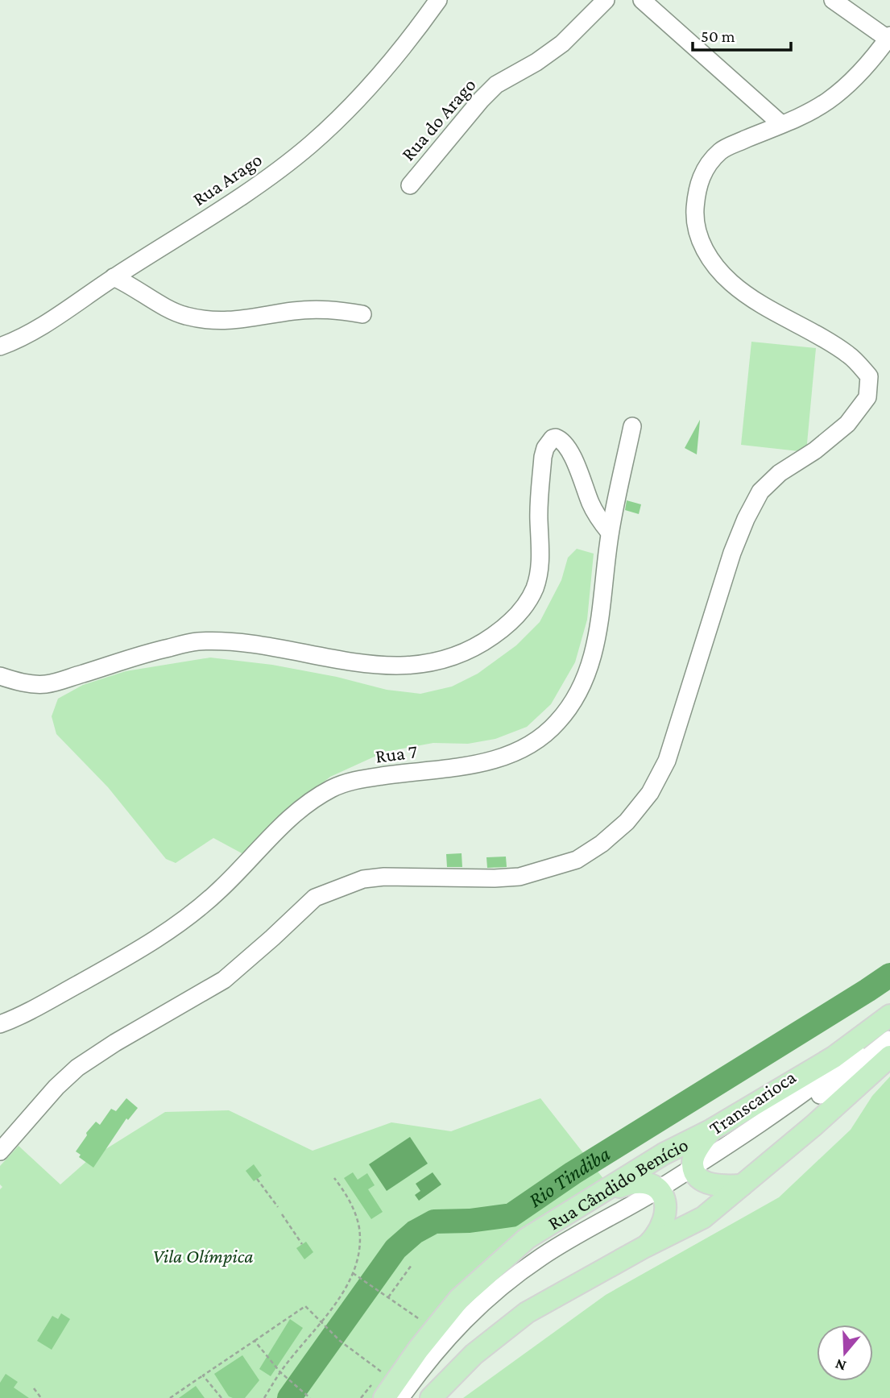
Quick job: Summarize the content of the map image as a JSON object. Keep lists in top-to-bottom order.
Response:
{
  "streets": {
    "main road": ["Rua Cândido Benício"],
    "street": [
      "Rua do Arago",
      "Rua Arago",
      "Rua 7",
      "Transcarioca"
    ]
  },
  "water": ["Rio Tindiba"],
  "parks": ["Vila Olímpica"],
  "scale_bar": "50 m",
  "north": "bottom"
}
